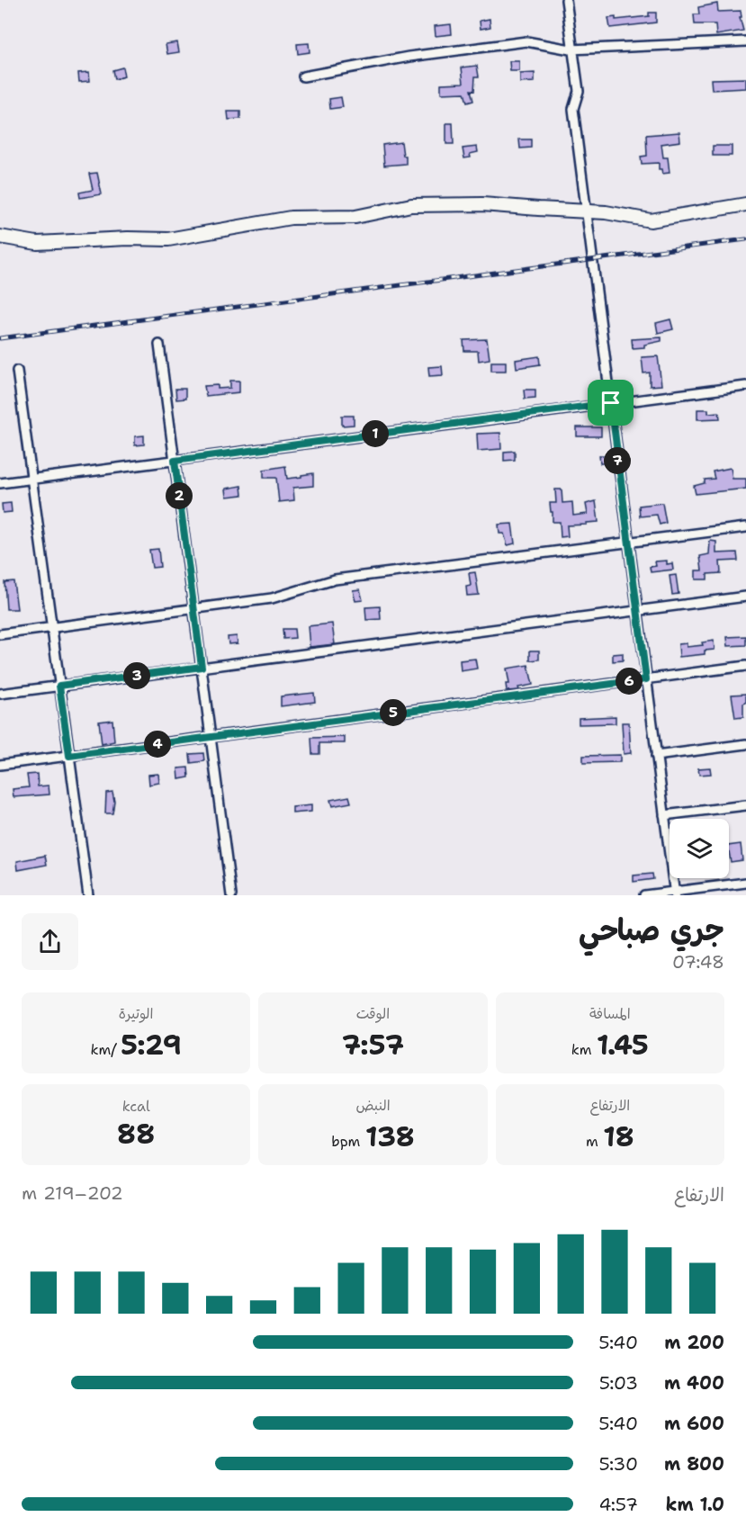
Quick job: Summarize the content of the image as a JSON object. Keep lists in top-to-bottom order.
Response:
{
  "page": {
    "pins": [
      "1",
      "7",
      "2",
      "3",
      "6",
      "5",
      "4"
    ],
    "heading": ["جري صباحي", "07:48"],
    "stats": [
      ["المسافة", "1.45 km"],
      ["الوقت", "7:57"],
      ["الوتيرة", "5:29 /km"],
      ["الارتفاع", "18 m"],
      ["النبض", "138 bpm"],
      ["kcal", "88"]
    ],
    "chart": ["الارتفاع", "202–219 m"],
    "list": [
      {
        "name": "200 m",
        "note": "5:40"
      },
      {
        "name": "400 m",
        "note": "5:03"
      },
      {
        "name": "600 m",
        "note": "5:40"
      },
      {
        "name": "800 m",
        "note": "5:30"
      },
      {
        "name": "1.0 km",
        "note": "4:57"
      }
    ]
  }
}
